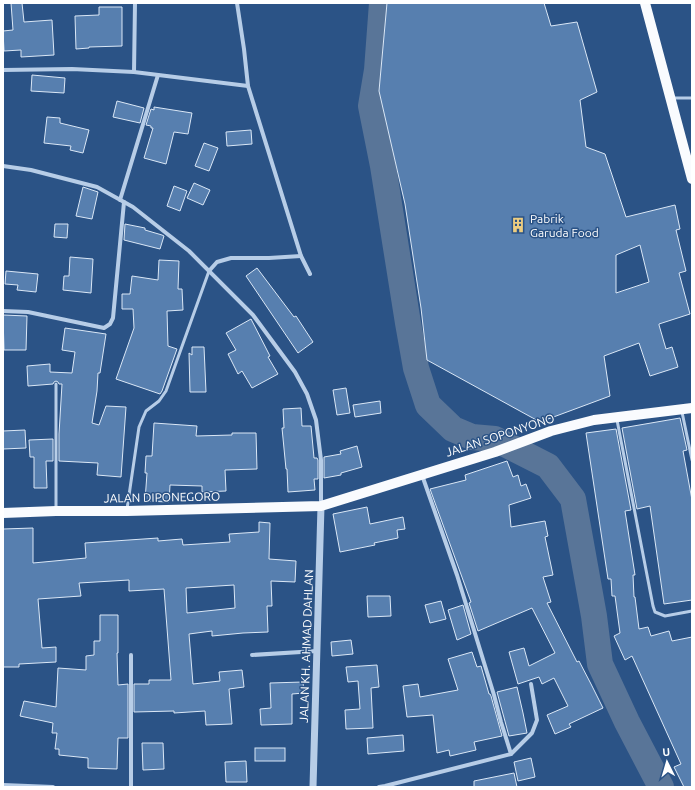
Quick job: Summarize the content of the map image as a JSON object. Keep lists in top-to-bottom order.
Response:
{
  "streets": {
    "main road": ["JALAN SOPONYONO", "JALAN DIPONEGORO"],
    "street": ["JALAN KH. AHMAD DAHLAN"]
  },
  "crossings": [
    ["JALAN SOPONYONO", "JALAN DIPONEGORO"],
    ["JALAN SOPONYONO", "JALAN KH. AHMAD DAHLAN"],
    ["JALAN DIPONEGORO", "JALAN KH. AHMAD DAHLAN"]
  ],
  "places": {
    "building": ["Pabrik Garuda Food"]
  },
  "north": "top"
}
